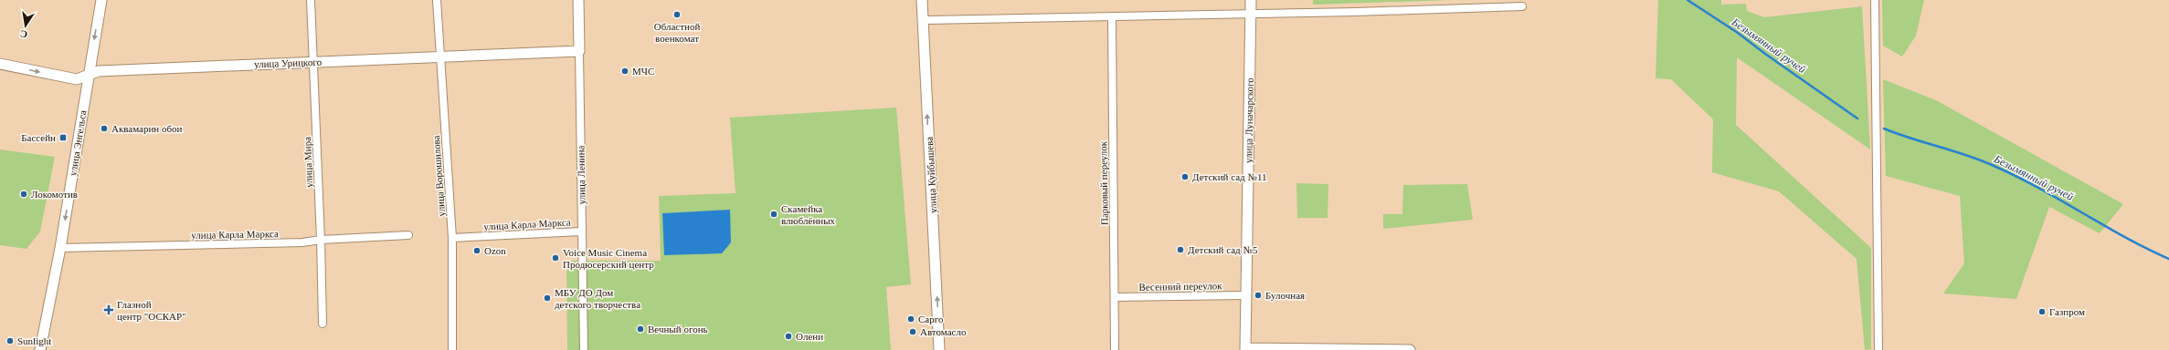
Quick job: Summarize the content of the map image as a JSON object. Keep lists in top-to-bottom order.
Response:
{
  "streets": {
    "street": [
      "улица Урицкого",
      "улица Луначарского",
      "улица Энгельса",
      "улица Мира",
      "улица Ленина",
      "улица Куйбышева",
      "улица Ворошилова",
      "Парковый переулок",
      "улица Карла Маркса",
      "Весенний переулок"
    ]
  },
  "crossings": [
    ["улица Урицкого", "улица Энгельса"],
    ["улица Урицкого", "улица Мира"],
    ["улица Урицкого", "улица Ленина"],
    ["улица Урицкого", "улица Ворошилова"],
    ["улица Луначарского", "Весенний переулок"],
    ["улица Энгельса", "улица Карла Маркса"],
    ["улица Мира", "улица Карла Маркса"],
    ["улица Ленина", "улица Карла Маркса"],
    ["улица Ворошилова", "улица Карла Маркса"],
    ["Парковый переулок", "Весенний переулок"]
  ],
  "one_way": ["улица Энгельса", "улица Куйбышева"],
  "water": ["Безымянный ручей"],
  "places": {
    "other": [
      "Областной военкомат",
      "МЧС",
      "Аквамарин обои",
      "Детский сад №11",
      "Локомотив",
      "Скамейка влюблённых",
      "Детский сад №5",
      "Ozon",
      "Voice Music Cinema Продюсерский центр",
      "Булочная",
      "МБУ ДО Дом детского творчества",
      "Газпром",
      "Сарго",
      "Вечный огонь",
      "Автомасло",
      "Олени",
      "Sunlight"
    ],
    "transit": ["Бассейн"],
    "health": ["Глазной центр \"ОСКАР\""]
  },
  "north": "bottom"
}
